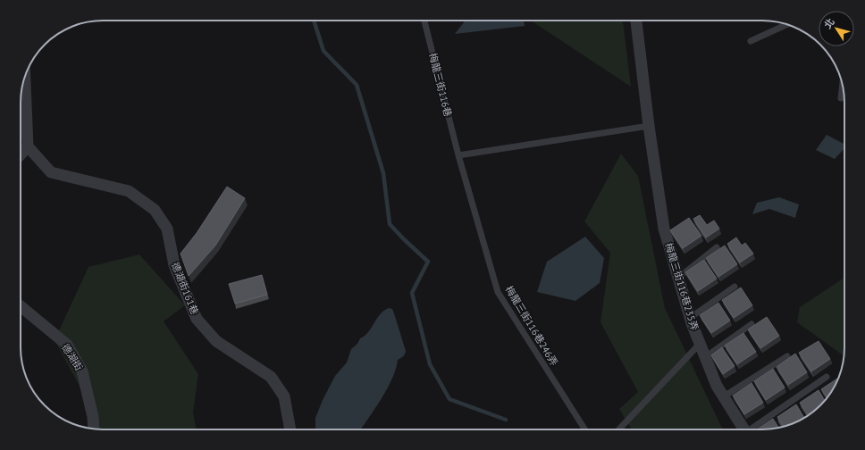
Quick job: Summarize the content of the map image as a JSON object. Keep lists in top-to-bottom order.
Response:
{
  "streets": {
    "street": ["梅龍三街116巷235弄", "德湖街161巷", "德湖街"],
    "lane": ["梅龍三街116巷", "梅龍三街116巷246弄"]
  },
  "crossings": [
    ["梅龍三街116巷", "梅龍三街116巷246弄"]
  ],
  "north": "top left"
}
